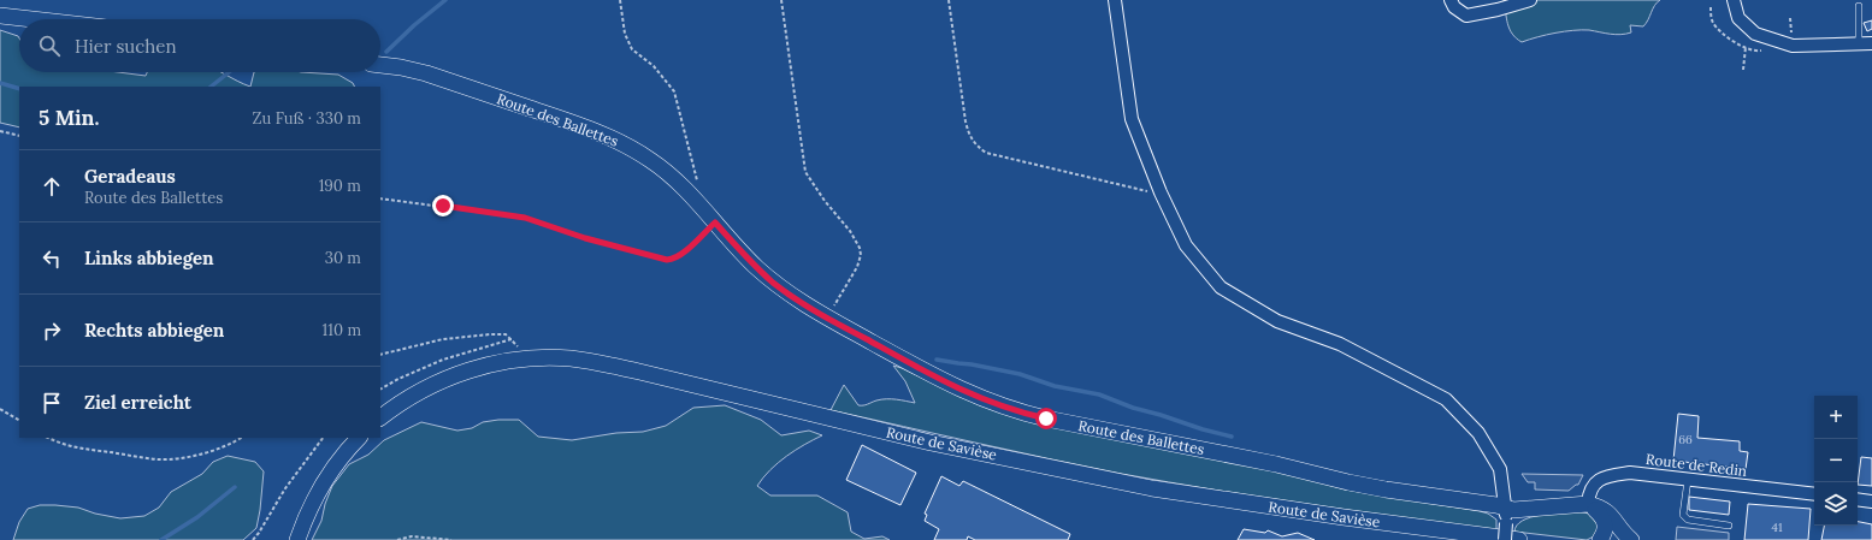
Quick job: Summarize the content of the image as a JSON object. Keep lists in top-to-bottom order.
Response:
{
  "streets": {
    "street": ["Route des Ballettes", "Route de Savièse", "Route de Redin"]
  },
  "crossings": [
    ["Route des Ballettes", "Route de Redin"]
  ],
  "house_numbers": ["66", "41"],
  "page": {
    "search": "Hier suchen",
    "heading": ["5 Min.", "Zu Fuß · 330 m"],
    "list": [
      ["Geradeaus", "Route des Ballettes", "190 m"],
      ["Links abbiegen", "30 m"],
      ["Rechts abbiegen", "110 m"],
      "Ziel erreicht"
    ],
    "map_buttons": ["+", "−"]
  }
}
